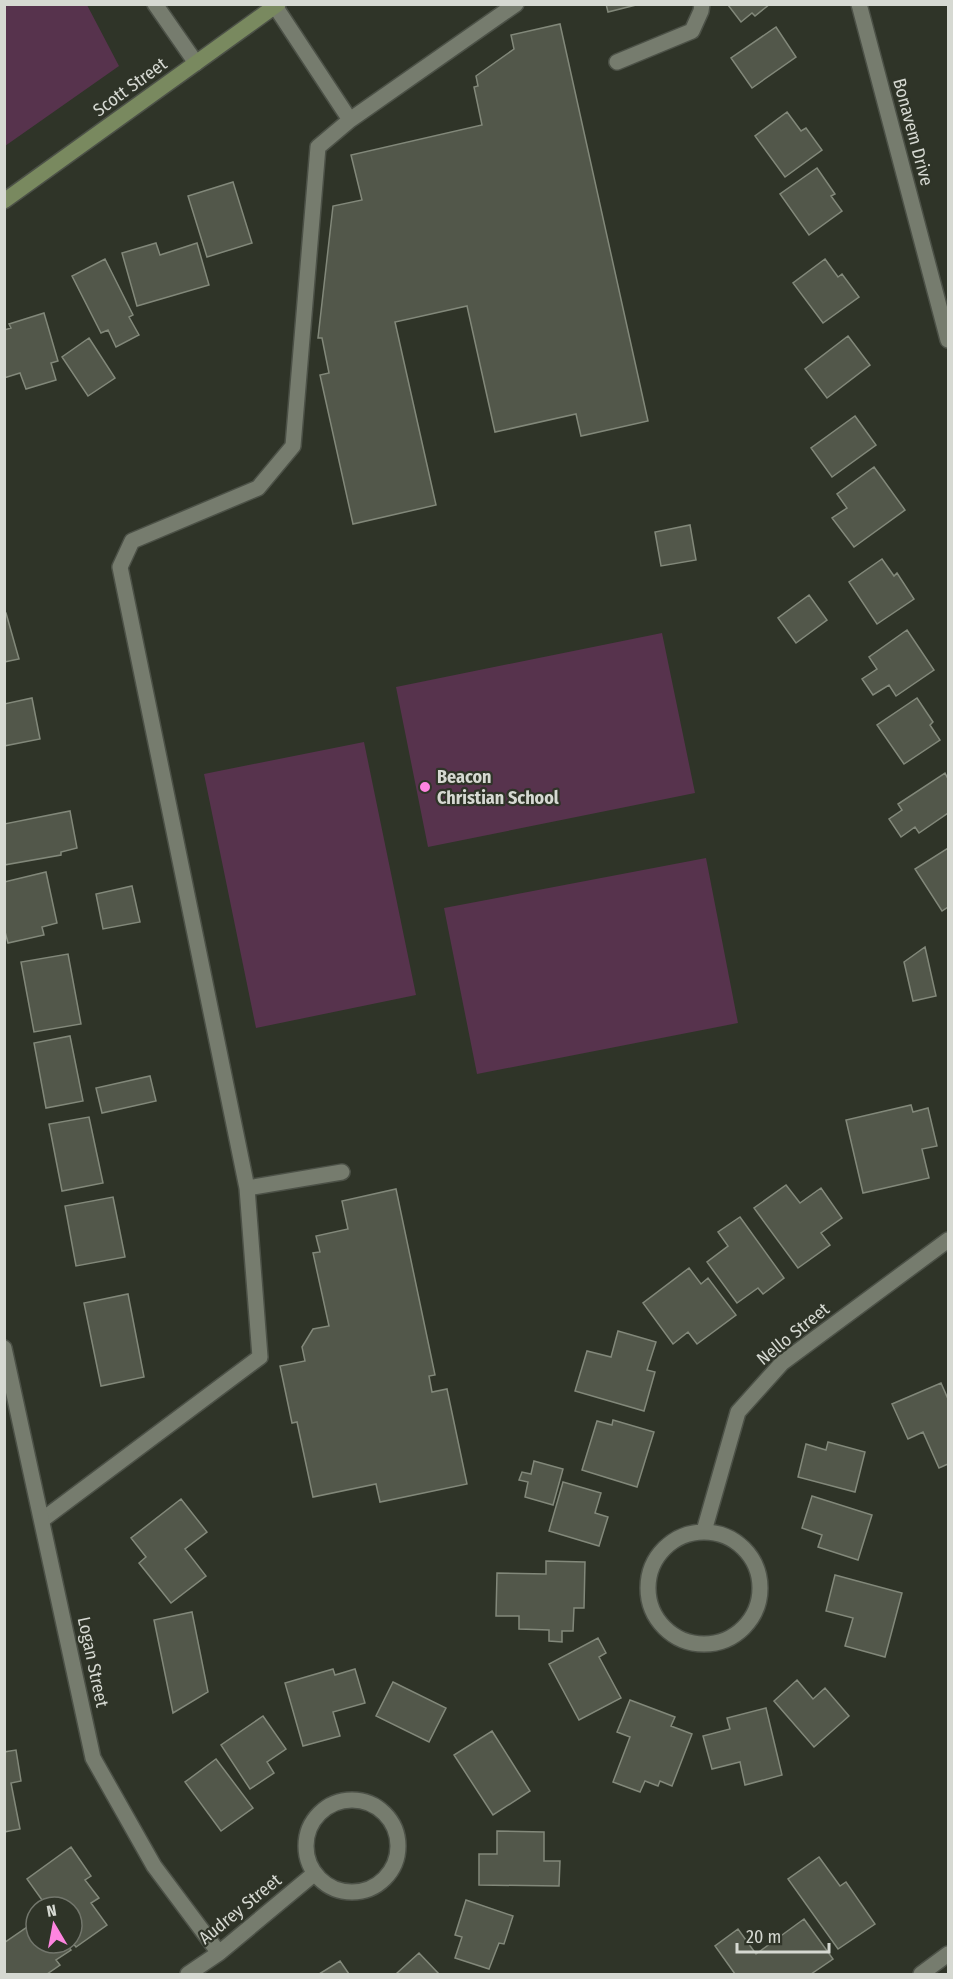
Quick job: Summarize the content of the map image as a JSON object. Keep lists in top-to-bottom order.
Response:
{
  "streets": {
    "main road": ["Scott Street"],
    "street": [
      "Bonavem Drive",
      "Nello Street",
      "Logan Street",
      "Audrey Street"
    ]
  },
  "crossings": [
    ["Logan Street", "Audrey Street"]
  ],
  "places": ["Beacon Christian School"],
  "scale_bar": "20 m",
  "north": "top"
}
